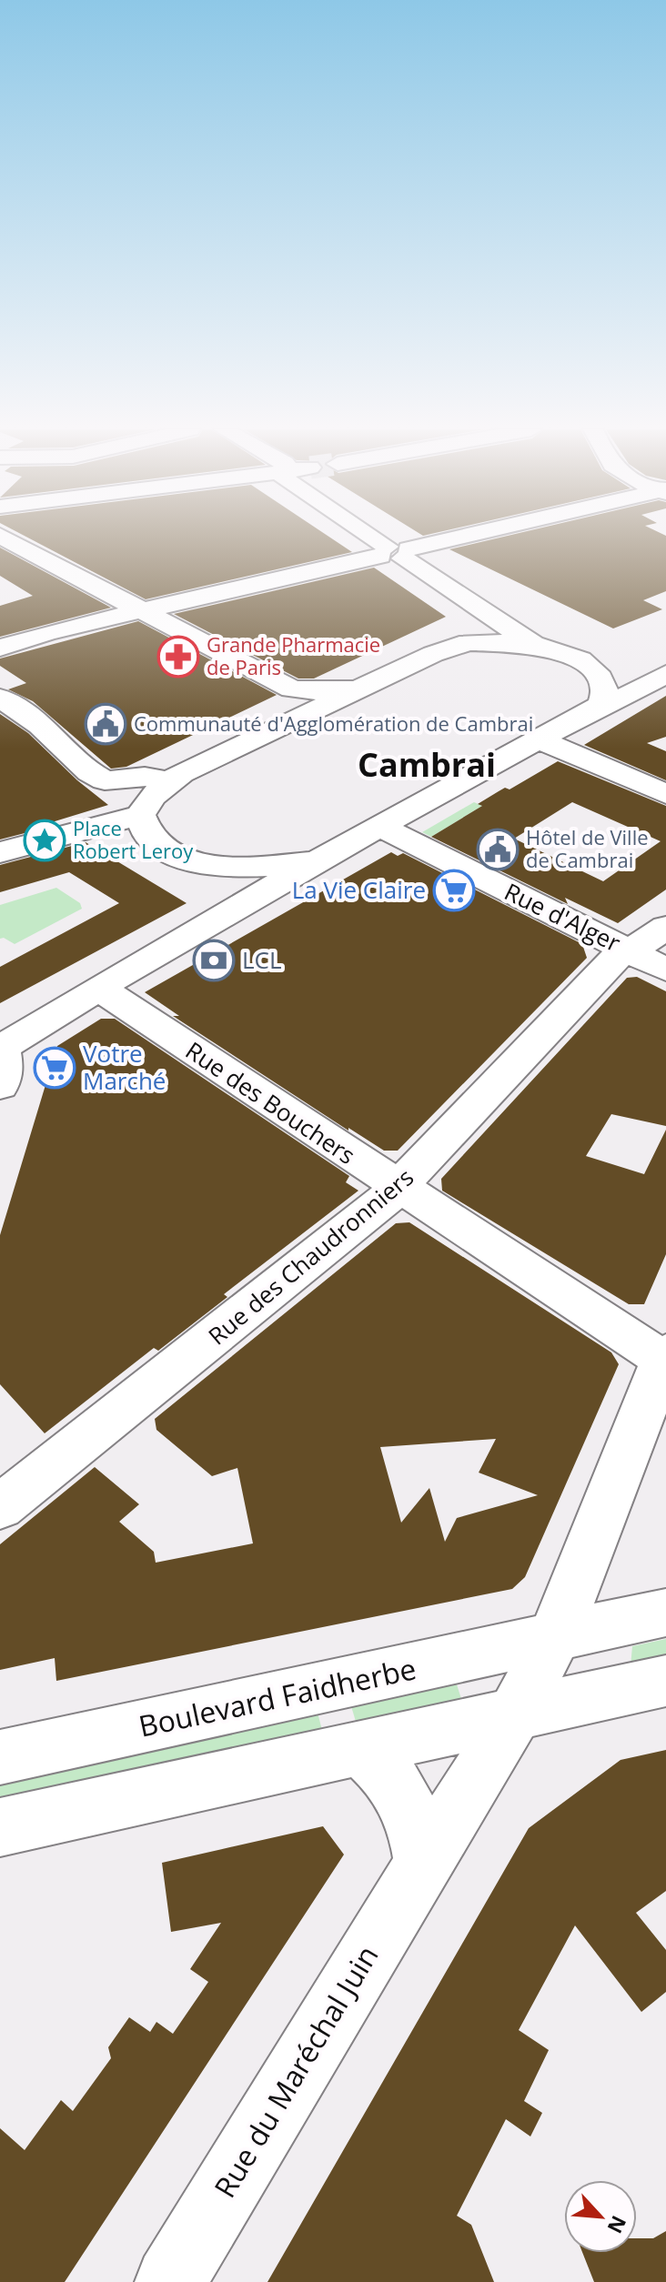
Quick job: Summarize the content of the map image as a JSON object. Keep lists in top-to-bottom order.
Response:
{
  "streets": {
    "street": [
      "Rue d'Alger",
      "Rue des Bouchers",
      "Rue des Chaudronniers",
      "Boulevard Faidherbe",
      "Rue du Maréchal Juin"
    ]
  },
  "crossings": [
    ["Rue d'Alger", "Rue des Chaudronniers"],
    ["Rue des Bouchers", "Rue des Chaudronniers"]
  ],
  "districts": ["Cambrai"],
  "places": {
    "pharmacy": ["Grande Pharmacie de Paris"],
    "public building": ["Communauté d'Agglomération de Cambrai", "Hôtel de Ville de Cambrai"],
    "place": ["Place Robert Leroy"],
    "supermarket": ["La Vie Claire", "Votre Marché"],
    "bank": ["LCL"]
  },
  "north": "bottom right"
}
